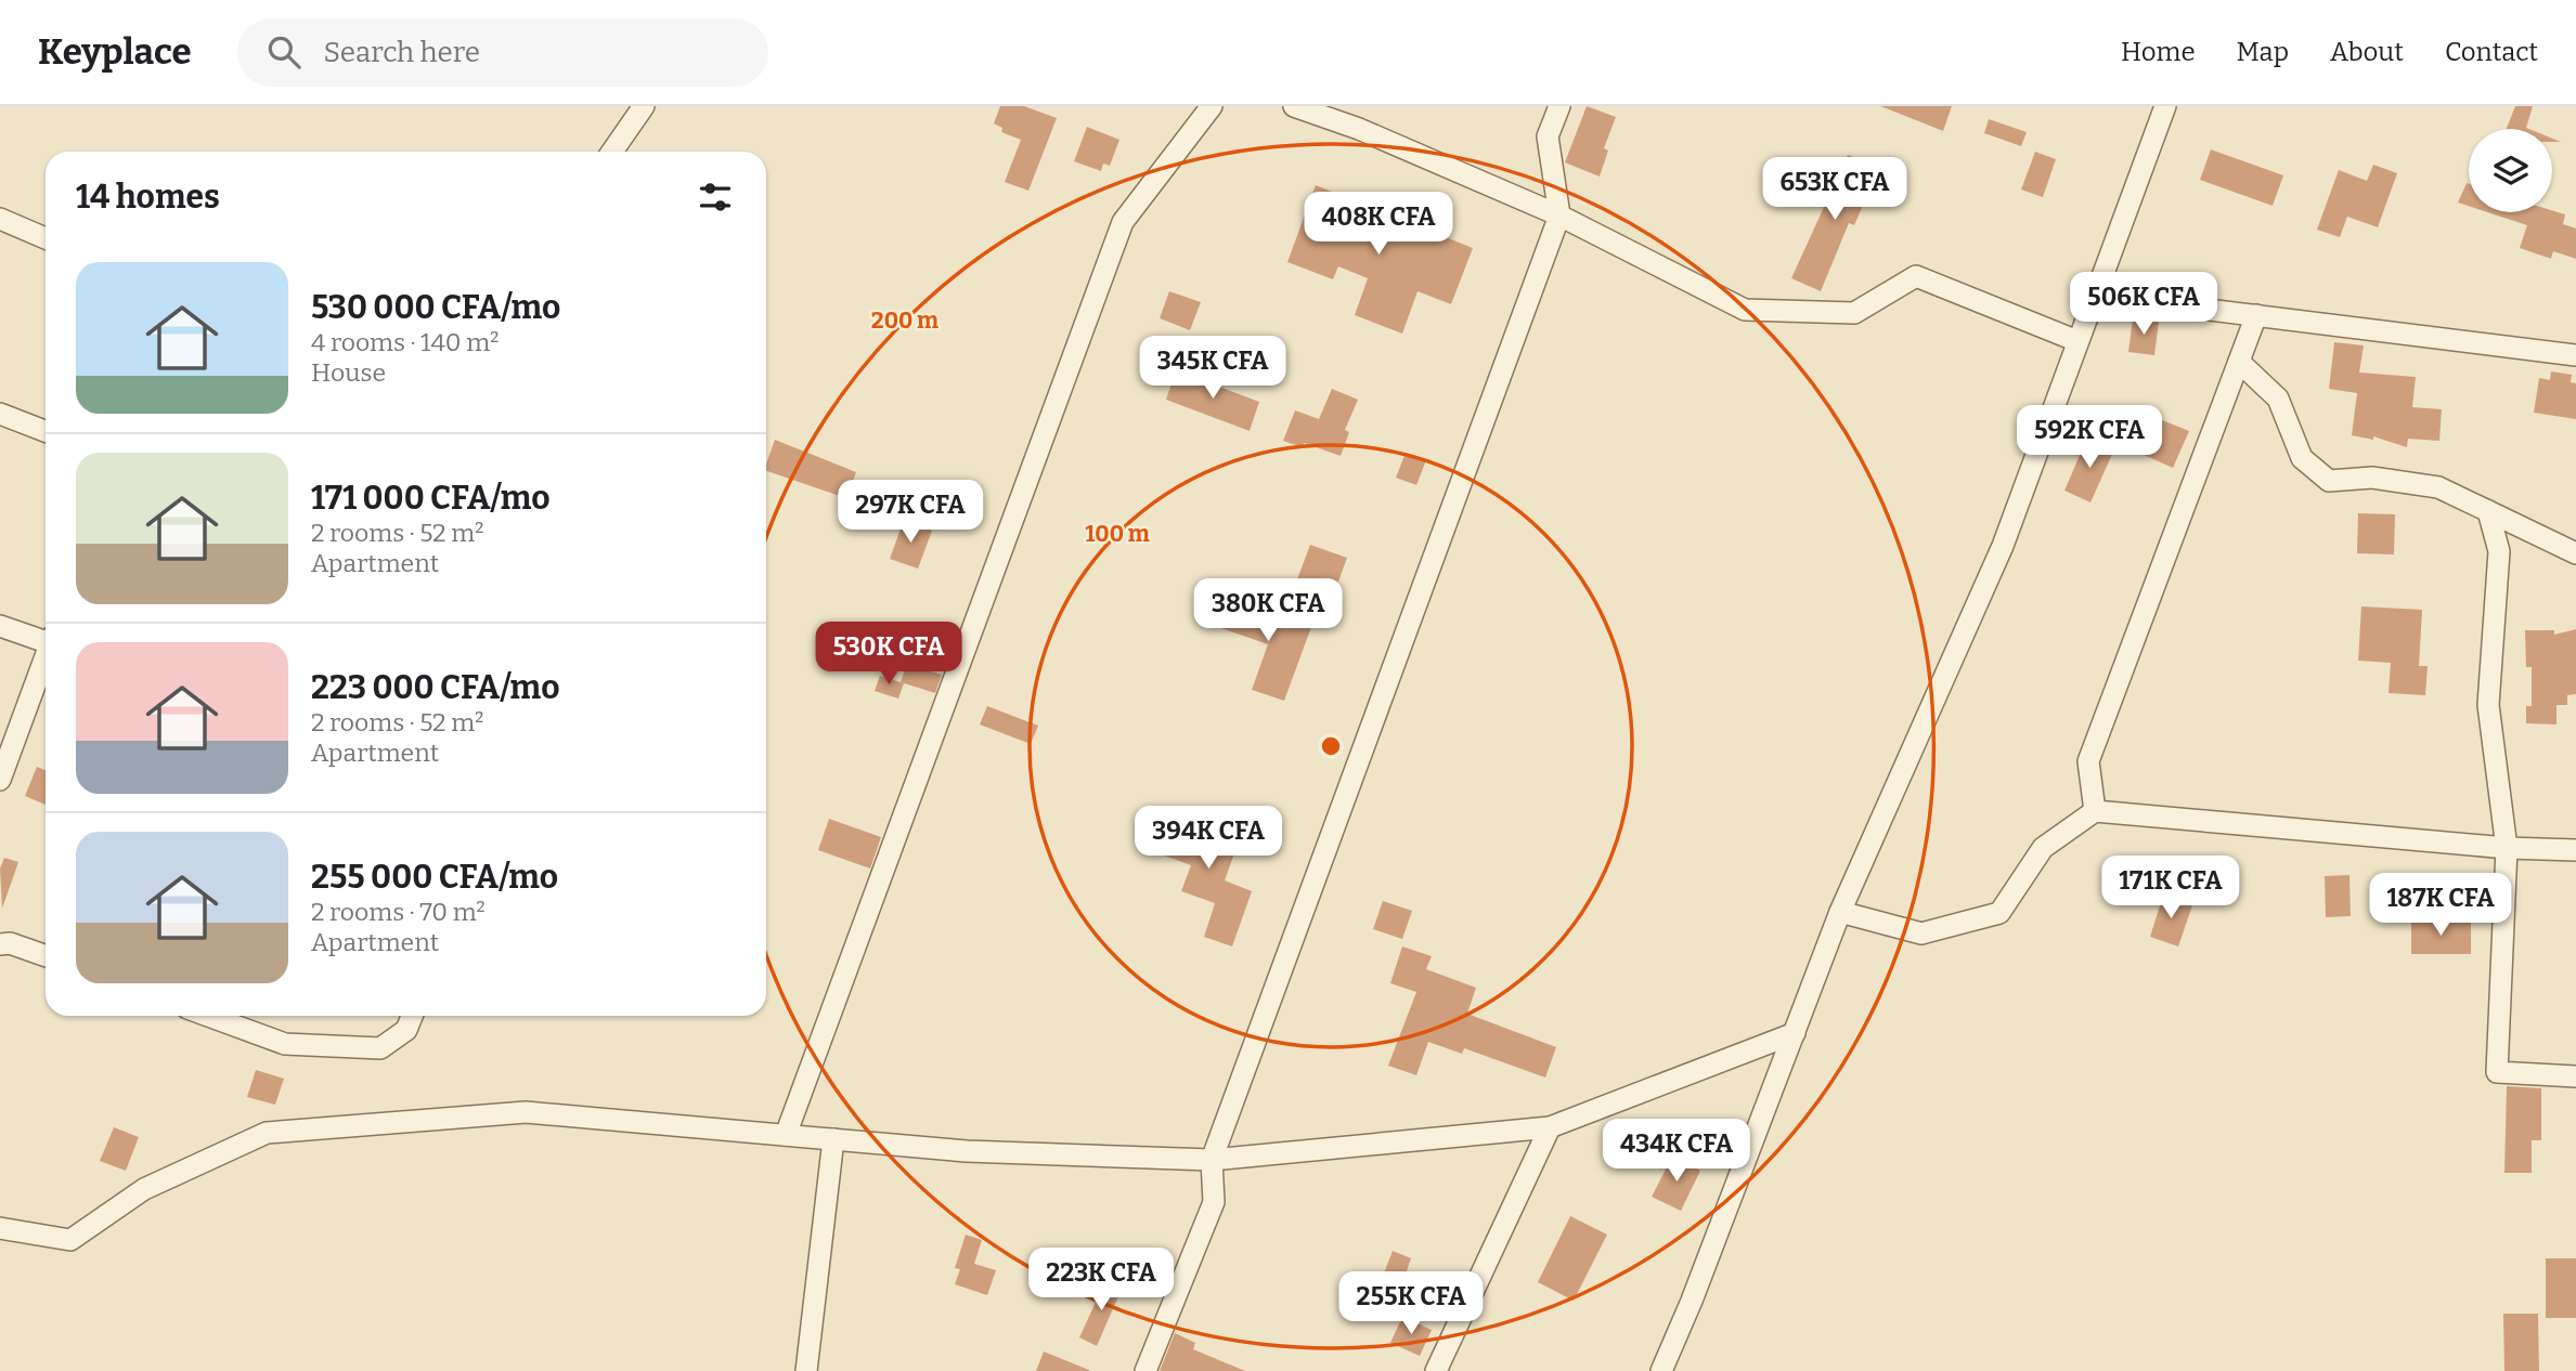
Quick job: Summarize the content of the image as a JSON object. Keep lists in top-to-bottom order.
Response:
{
  "page": {
    "header": "Keyplace",
    "search": "Search here",
    "nav": [
      "Home",
      "Map",
      "About",
      "Contact"
    ],
    "heading": "14 homes",
    "price": [
      "653K CFA",
      "408K CFA",
      "506K CFA",
      "345K CFA",
      "592K CFA",
      "297K CFA",
      "380K CFA",
      "530K CFA",
      "394K CFA",
      "171K CFA",
      "187K CFA",
      "434K CFA",
      "223K CFA",
      "255K CFA"
    ],
    "list": [
      {
        "name": "530 000 CFA/mo",
        "note": "4 rooms · 140 m² · House"
      },
      {
        "name": "171 000 CFA/mo",
        "note": "2 rooms · 52 m² · Apartment"
      },
      {
        "name": "223 000 CFA/mo",
        "note": "2 rooms · 52 m² · Apartment"
      },
      {
        "name": "255 000 CFA/mo",
        "note": "2 rooms · 70 m² · Apartment"
      }
    ]
  },
  "rings": ["200 m", "100 m"]
}
